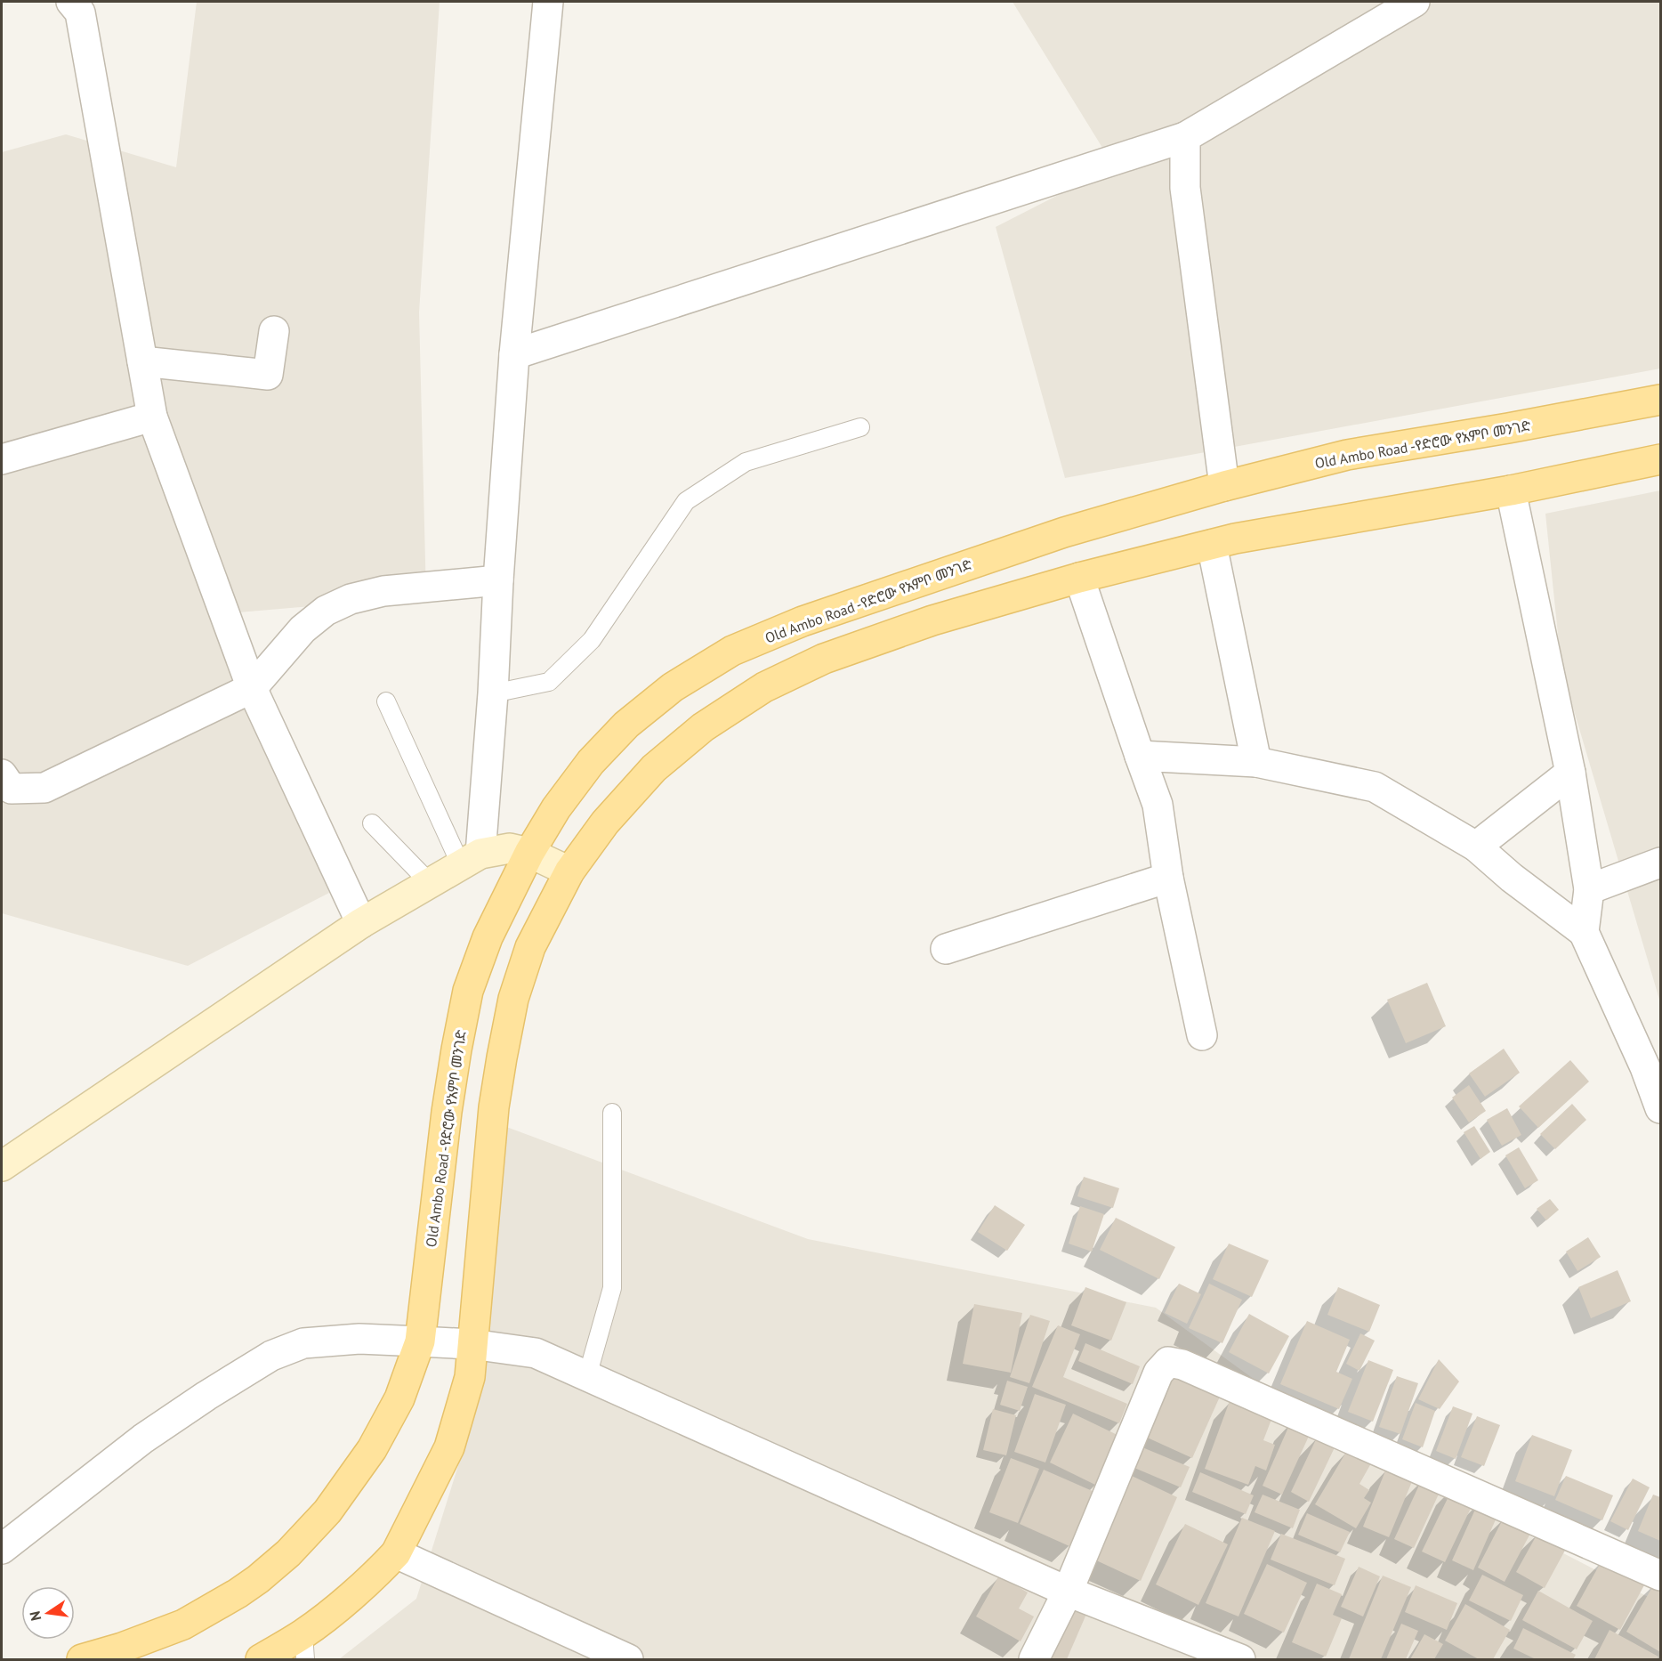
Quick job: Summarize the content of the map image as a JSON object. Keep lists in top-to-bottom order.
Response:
{
  "streets": {
    "main road": ["Old Ambo Road -የድሮው የአምቦ መንገድ"]
  },
  "north": "left"
}
